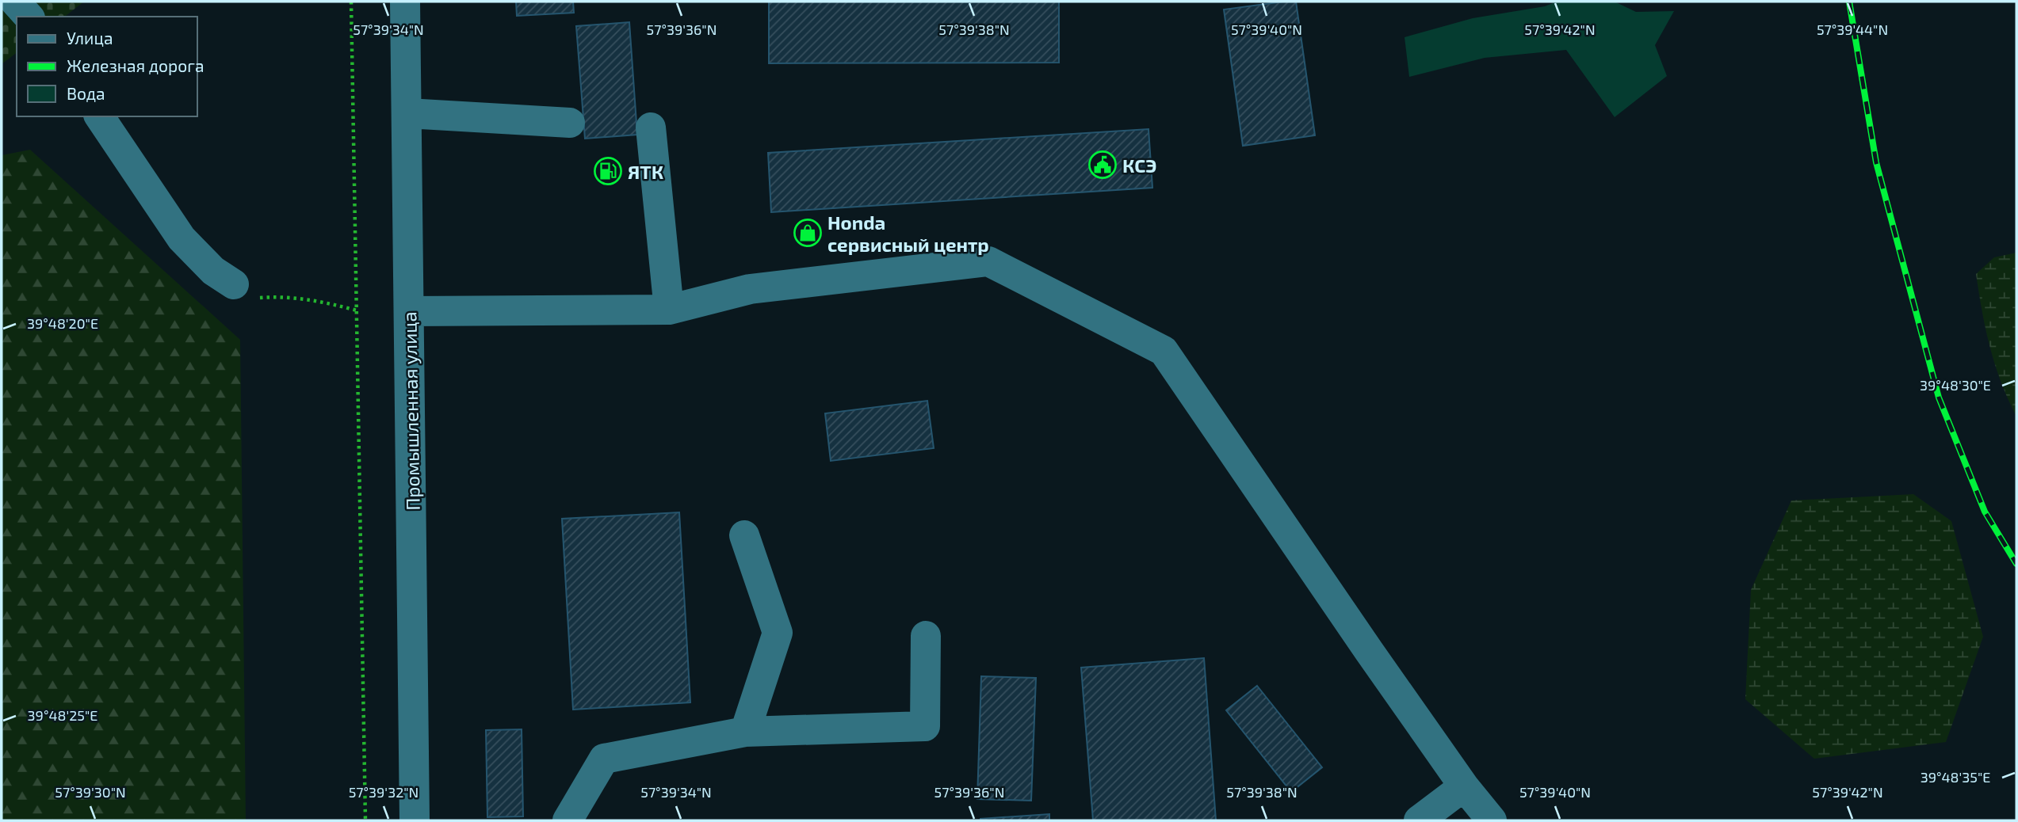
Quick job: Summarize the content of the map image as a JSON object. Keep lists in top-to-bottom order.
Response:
{
  "streets": {
    "street": ["Промышленная улица"]
  },
  "places": {
    "public building": ["КСЭ"],
    "fuel station": ["ЯТК"],
    "shop": ["Honda сервисный центр"]
  },
  "legend": ["Улица", "Железная дорога", "Вода"],
  "coordinates": [
    "57°39'34\"N",
    "57°39'36\"N",
    "57°39'38\"N",
    "57°39'44\"N",
    "57°39'40\"N",
    "57°39'42\"N",
    "39°48'20\"E",
    "39°48'30\"E",
    "39°48'25\"E",
    "39°48'35\"E",
    "57°39'30\"N",
    "57°39'32\"N"
  ]
}
